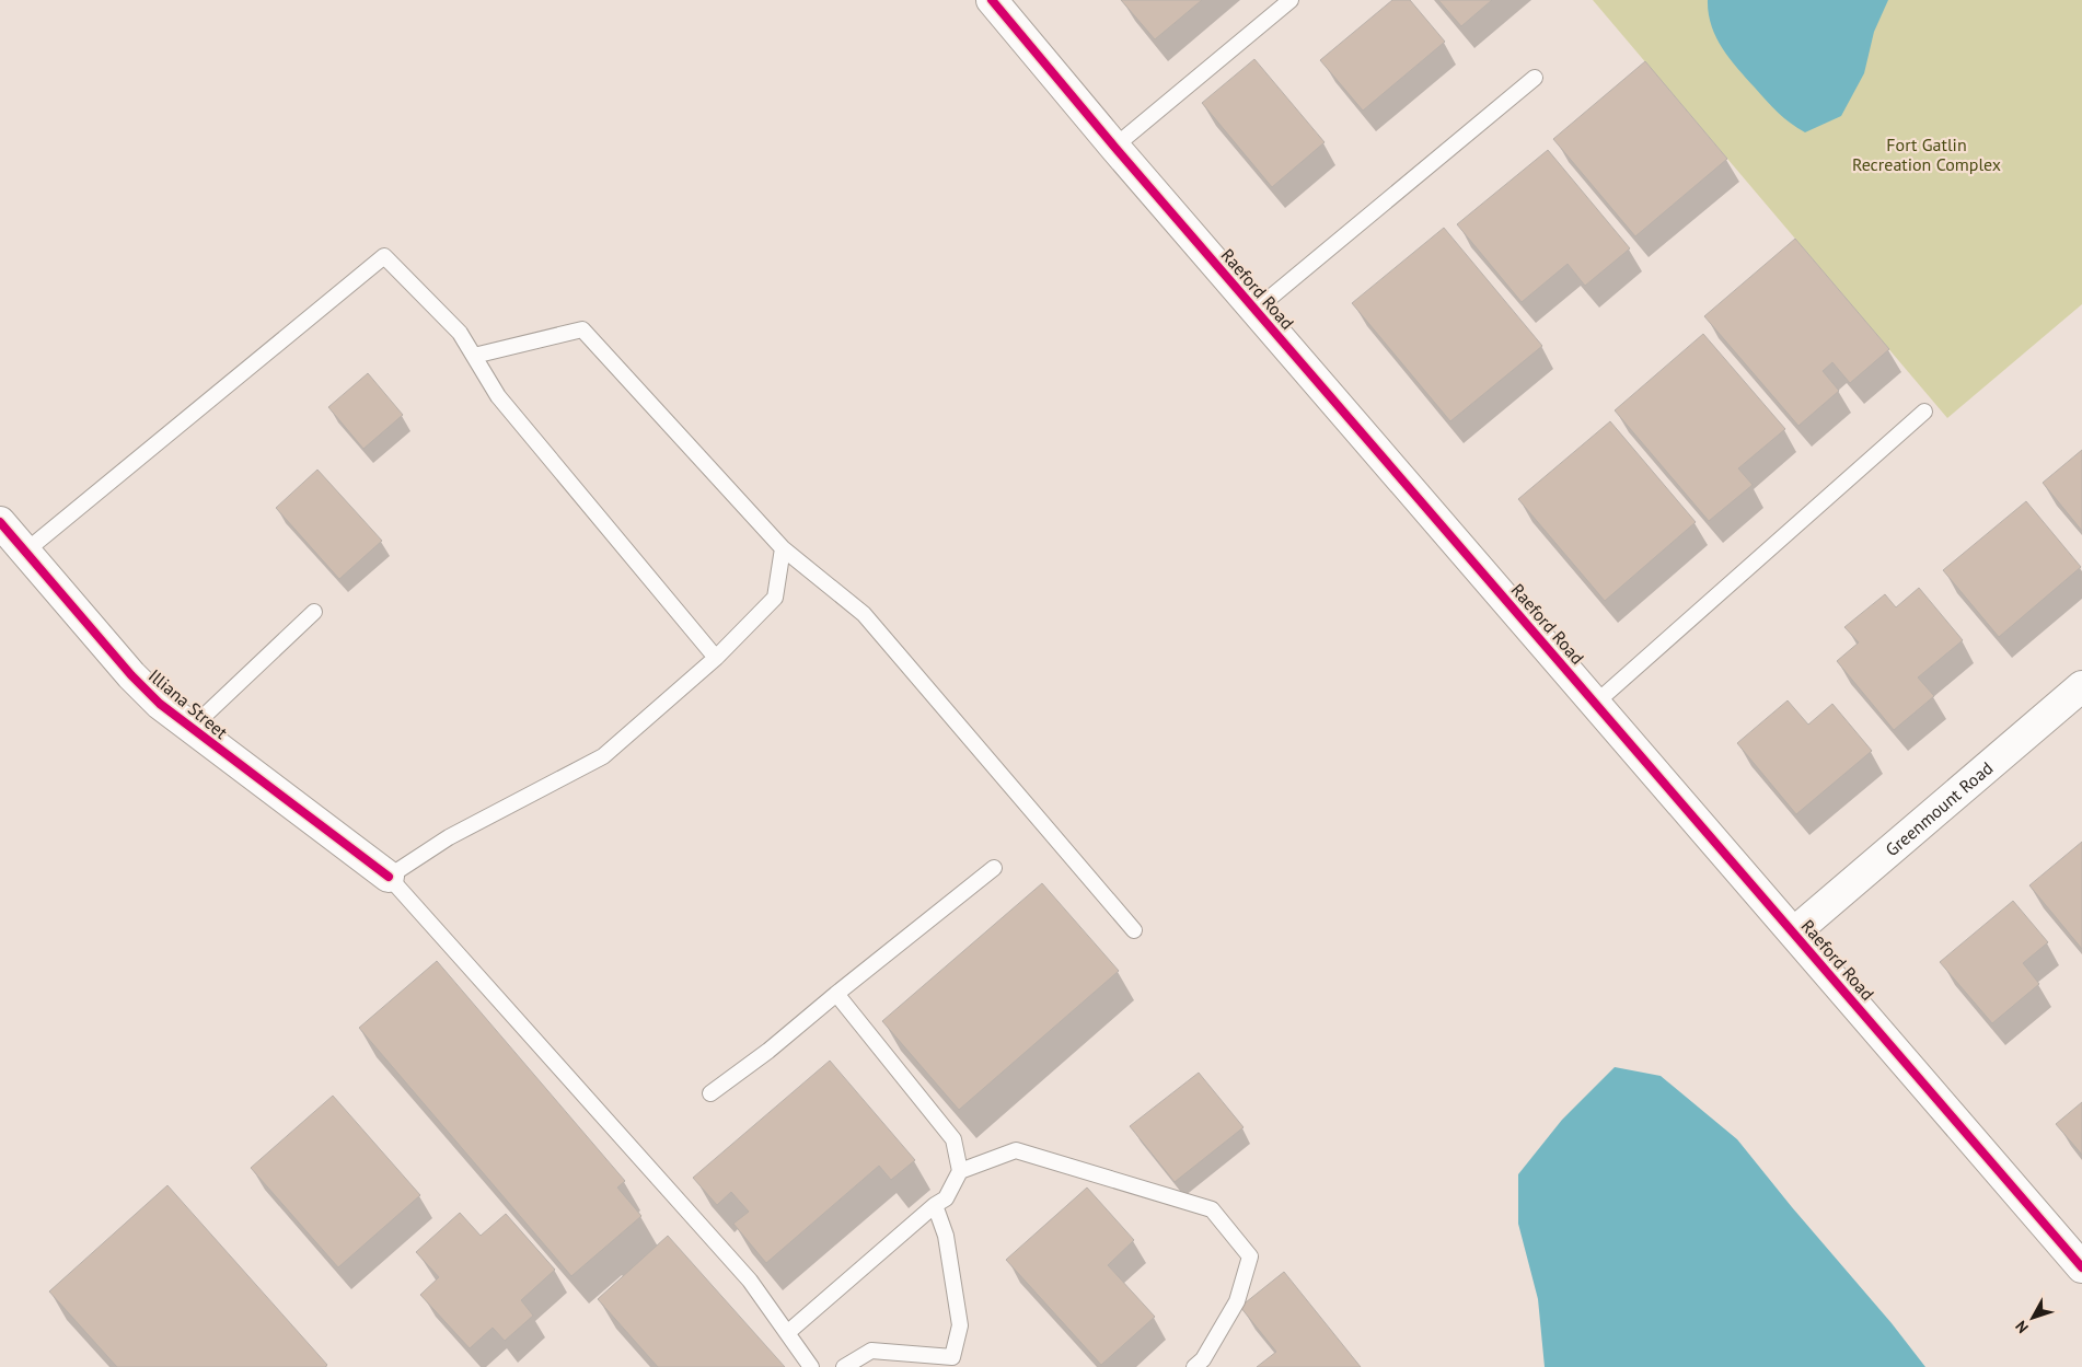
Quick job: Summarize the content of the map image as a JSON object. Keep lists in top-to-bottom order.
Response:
{
  "streets": {
    "street": ["Raeford Road", "Illiana Street", "Greenmount Road"]
  },
  "crossings": [
    ["Raeford Road", "Greenmount Road"]
  ],
  "parks": ["Fort Gatlin Recreation Complex"],
  "north": "bottom left"
}
